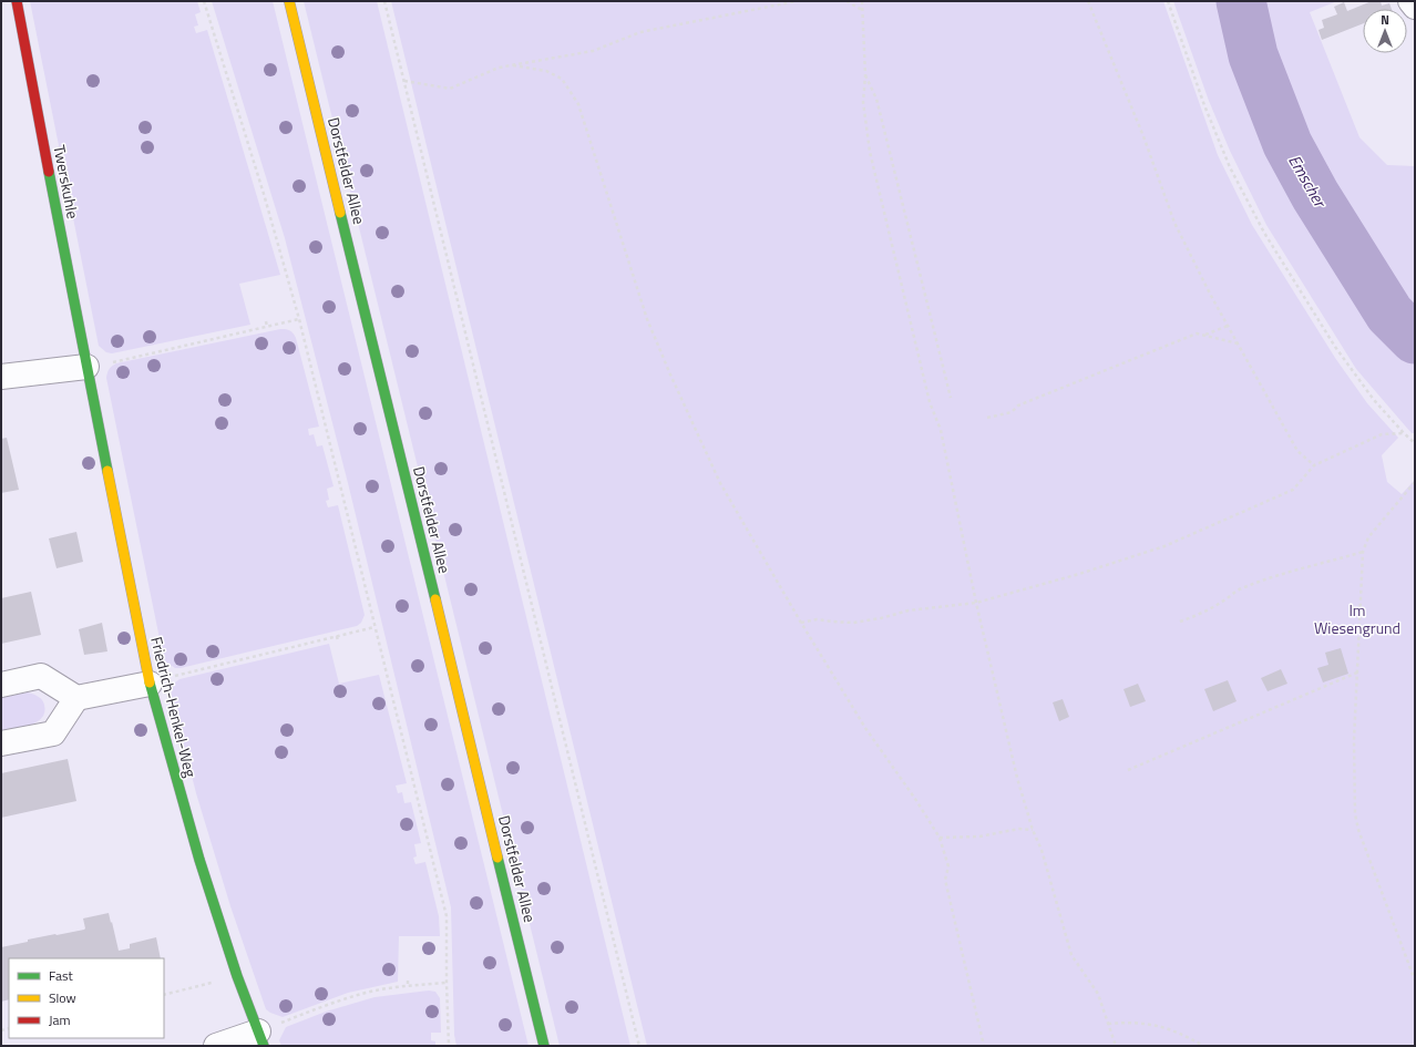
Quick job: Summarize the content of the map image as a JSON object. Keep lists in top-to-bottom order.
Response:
{
  "streets": {
    "main road": ["Dorstfelder Allee", "Twerskuhle", "Friedrich-Henkel-Weg"]
  },
  "crossings": [
    ["Twerskuhle", "Friedrich-Henkel-Weg"]
  ],
  "water": ["Emscher"],
  "parks": ["Im Wiesengrund"],
  "legend": ["Fast", "Slow", "Jam"],
  "north": "top"
}
